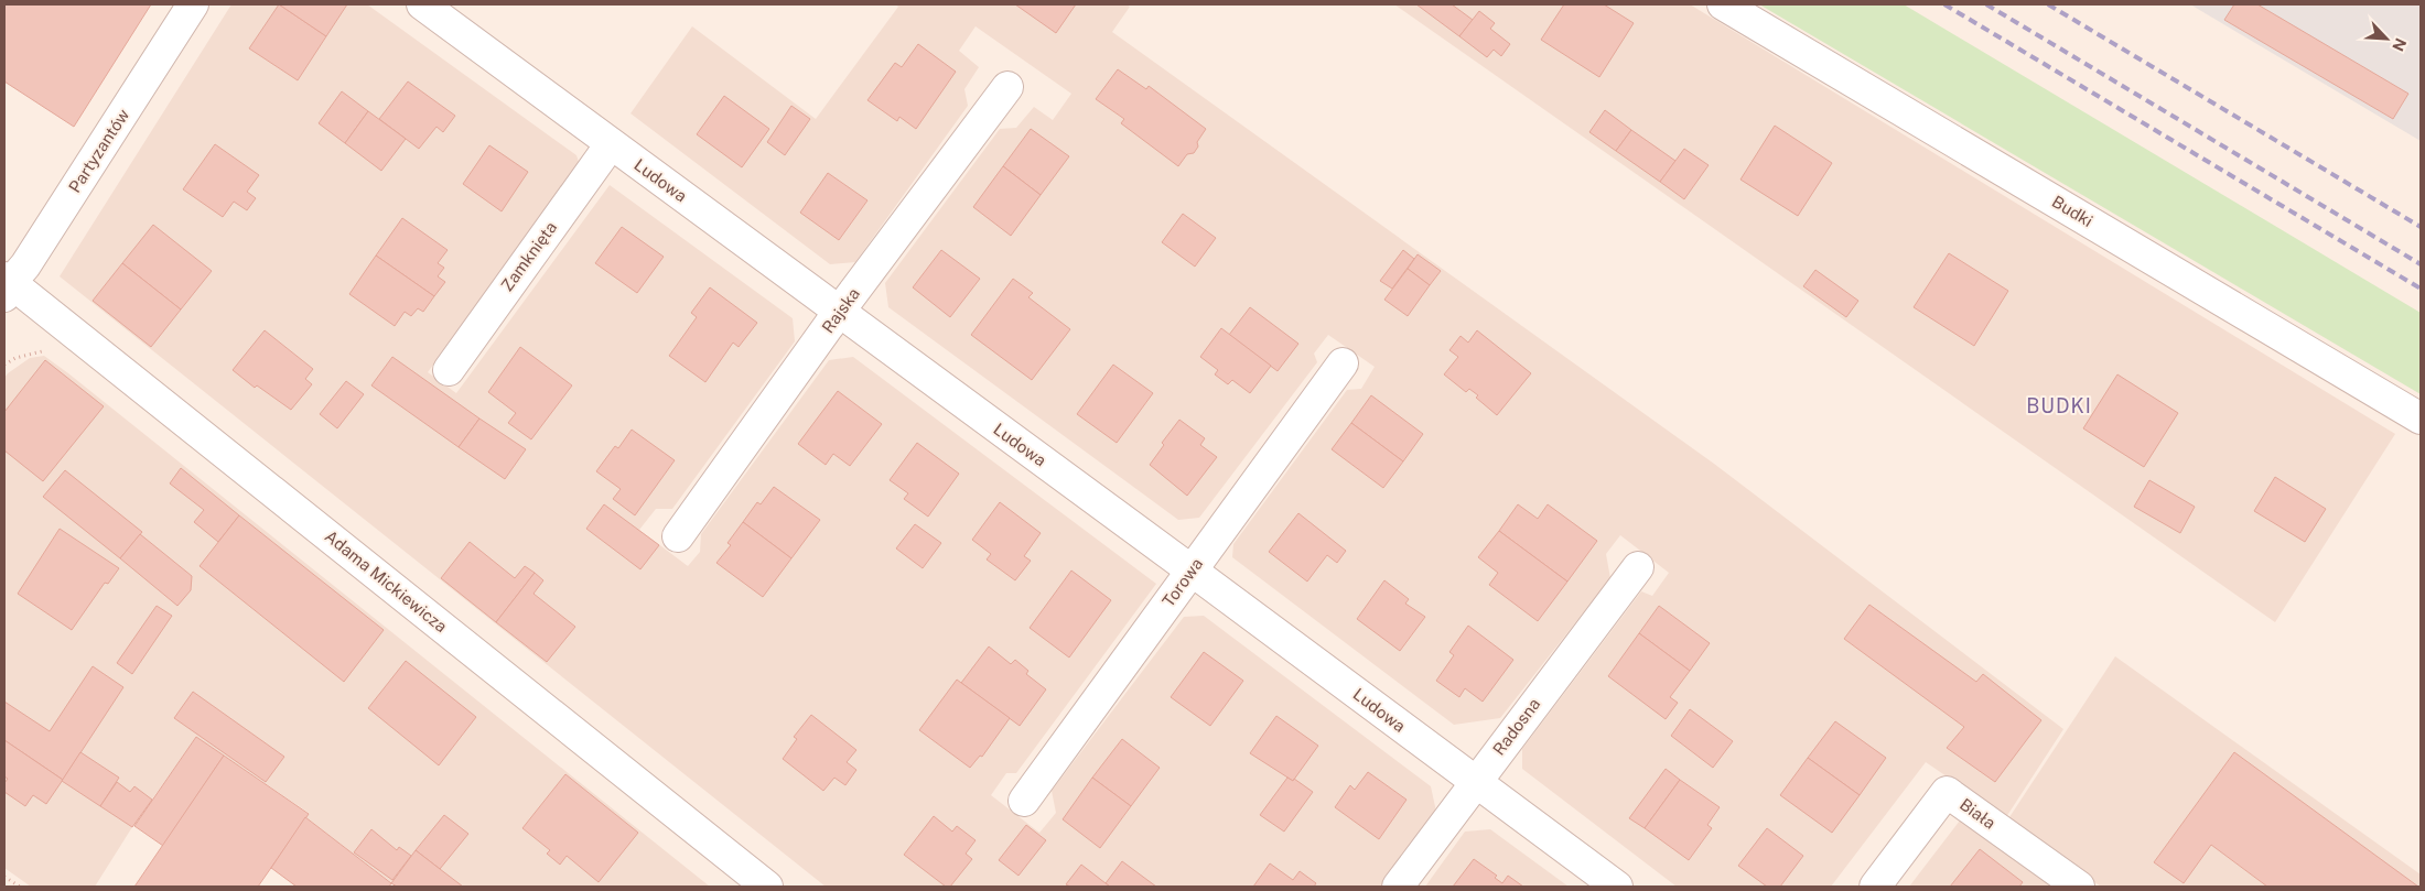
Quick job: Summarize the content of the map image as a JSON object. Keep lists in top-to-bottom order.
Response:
{
  "streets": {
    "street": [
      "Partyzantów",
      "Ludowa",
      "Budki",
      "Zamknięta",
      "Rajska",
      "Adama Mickiewicza",
      "Torowa",
      "Radosna",
      "Biała"
    ]
  },
  "crossings": [
    ["Partyzantów", "Adama Mickiewicza"],
    ["Ludowa", "Zamknięta"],
    ["Ludowa", "Rajska"],
    ["Ludowa", "Torowa"],
    ["Ludowa", "Radosna"]
  ],
  "districts": ["BUDKI"],
  "north": "bottom right"
}
